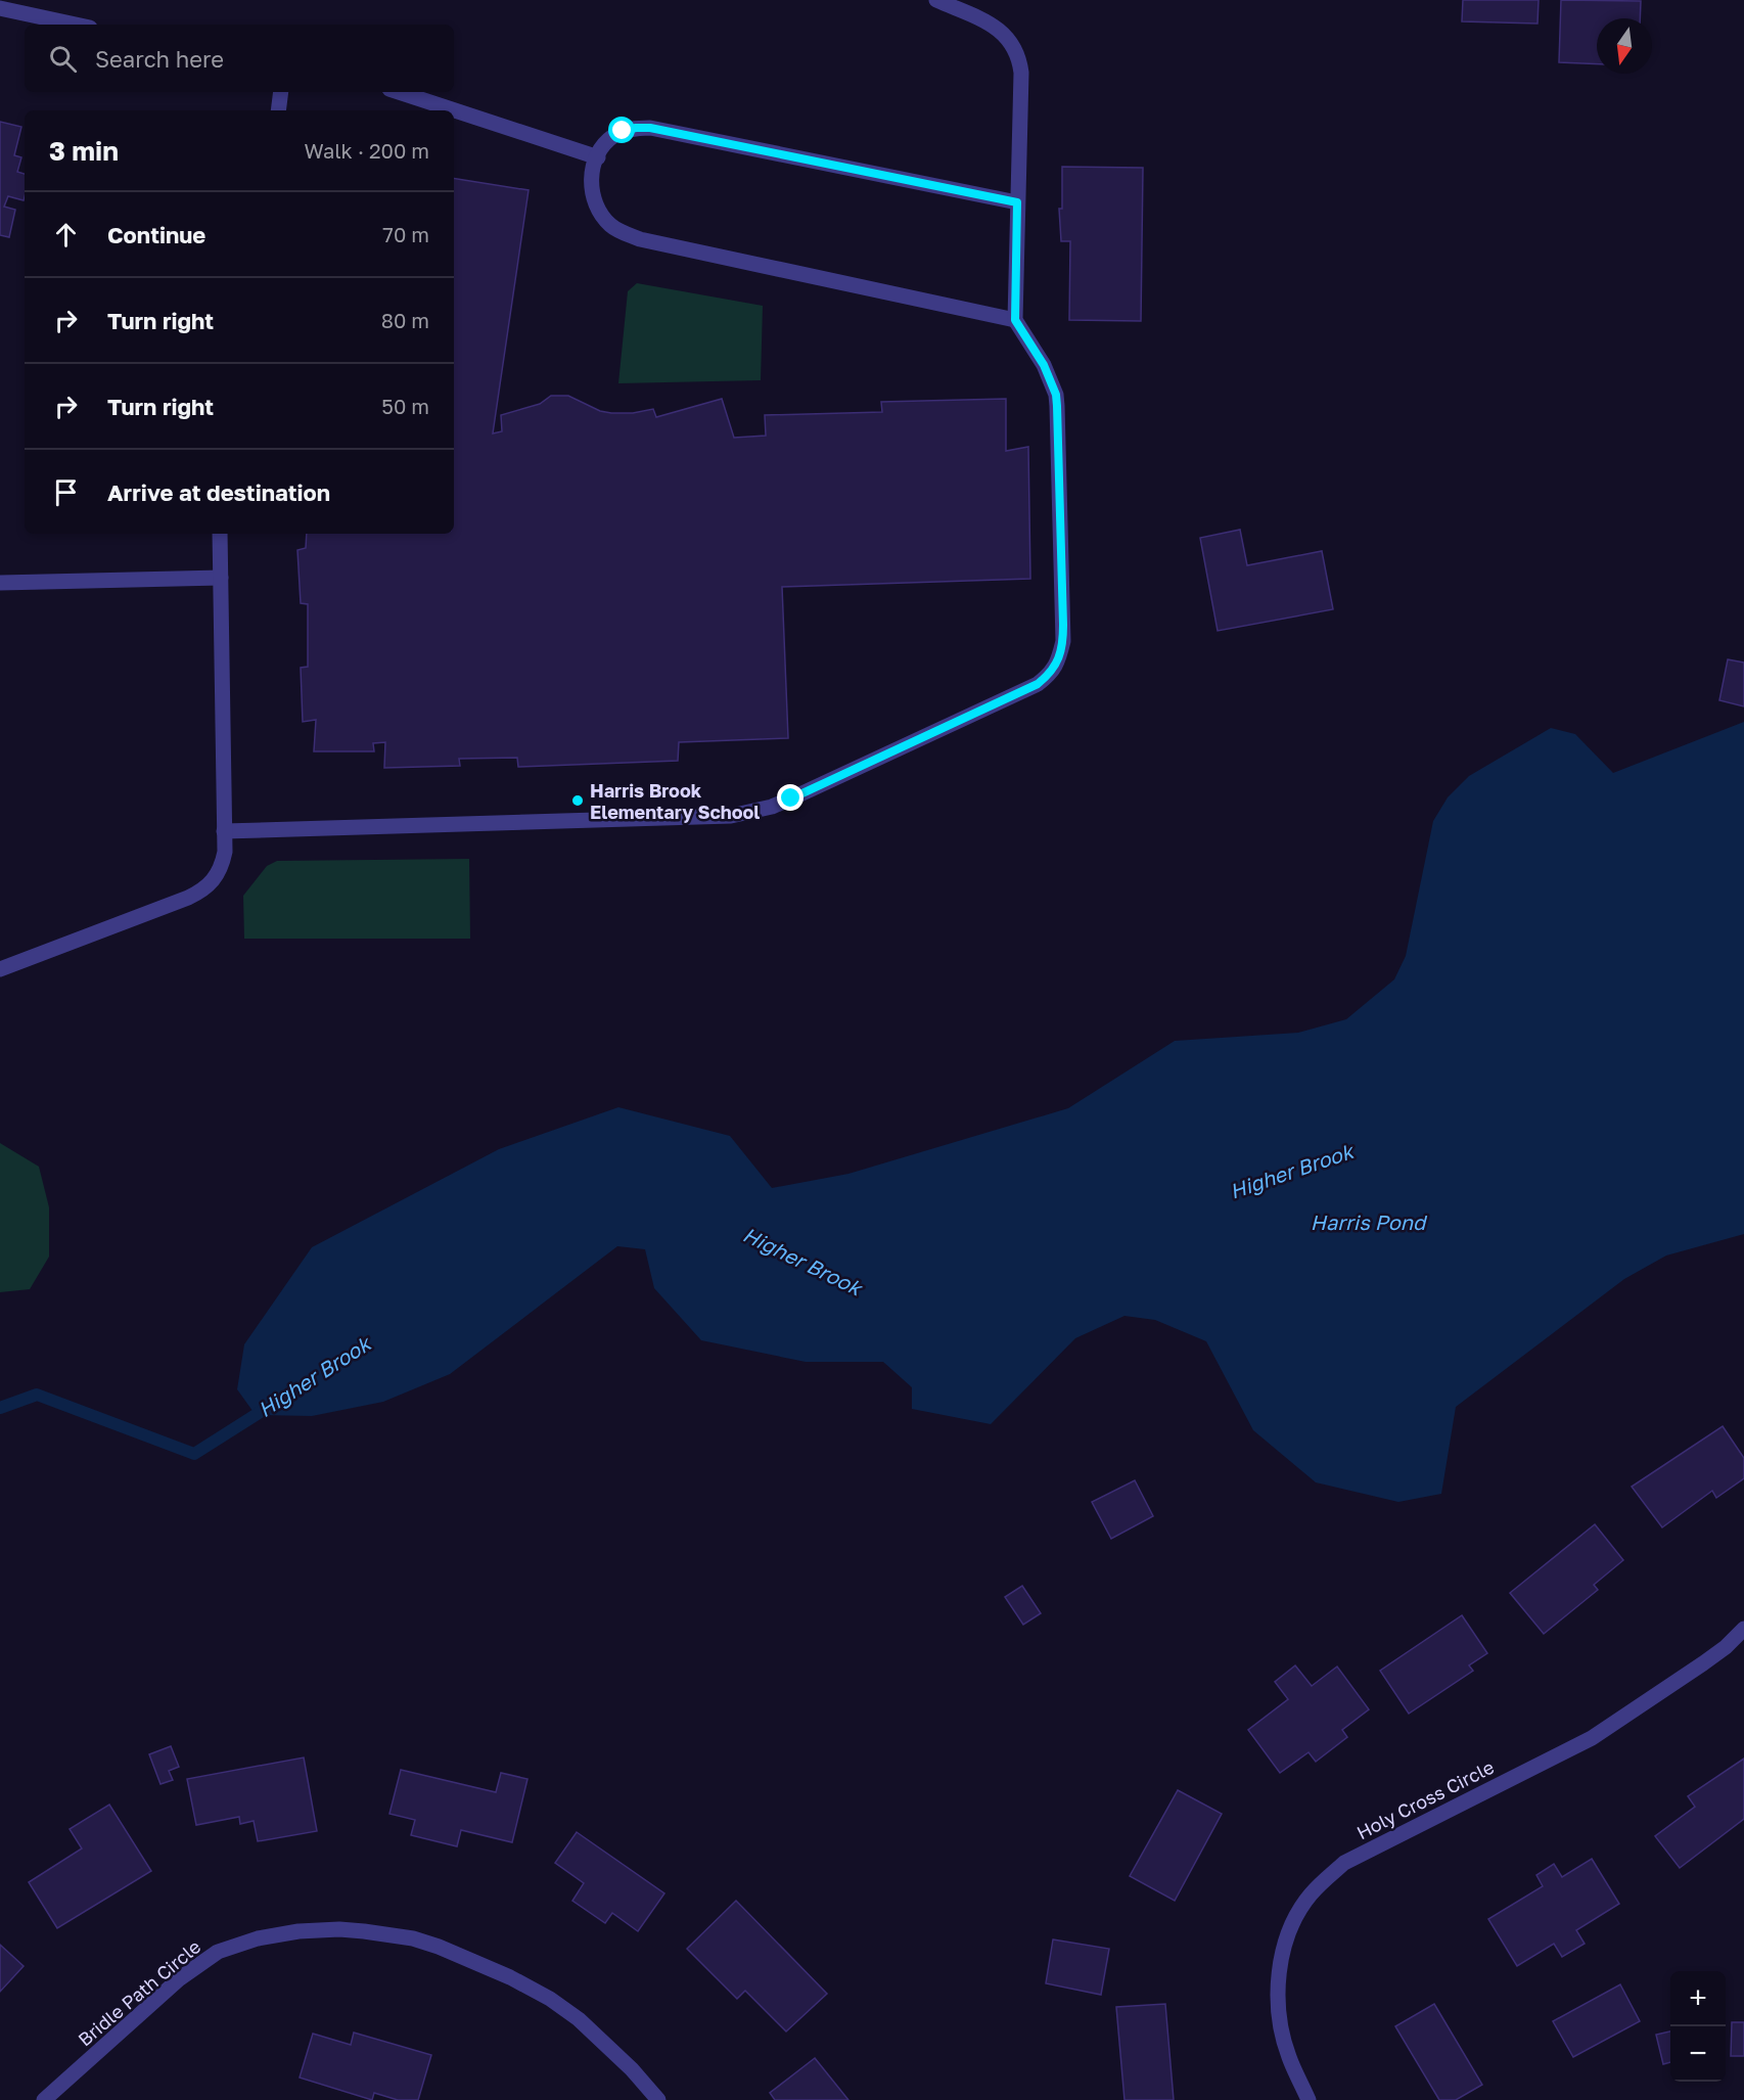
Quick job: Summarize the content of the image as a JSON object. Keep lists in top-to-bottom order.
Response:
{
  "streets": {
    "street": ["Holy Cross Circle", "Bridle Path Circle"]
  },
  "water": ["Higher Brook", "Harris Pond"],
  "places": ["Harris Brook Elementary School"],
  "north": "bottom",
  "page": {
    "search": "Search here",
    "heading": ["3 min", "Walk · 200 m"],
    "list": [
      ["Continue", "70 m"],
      ["Turn right", "80 m"],
      ["Turn right", "50 m"],
      "Arrive at destination"
    ],
    "map_buttons": ["+", "−"]
  }
}
